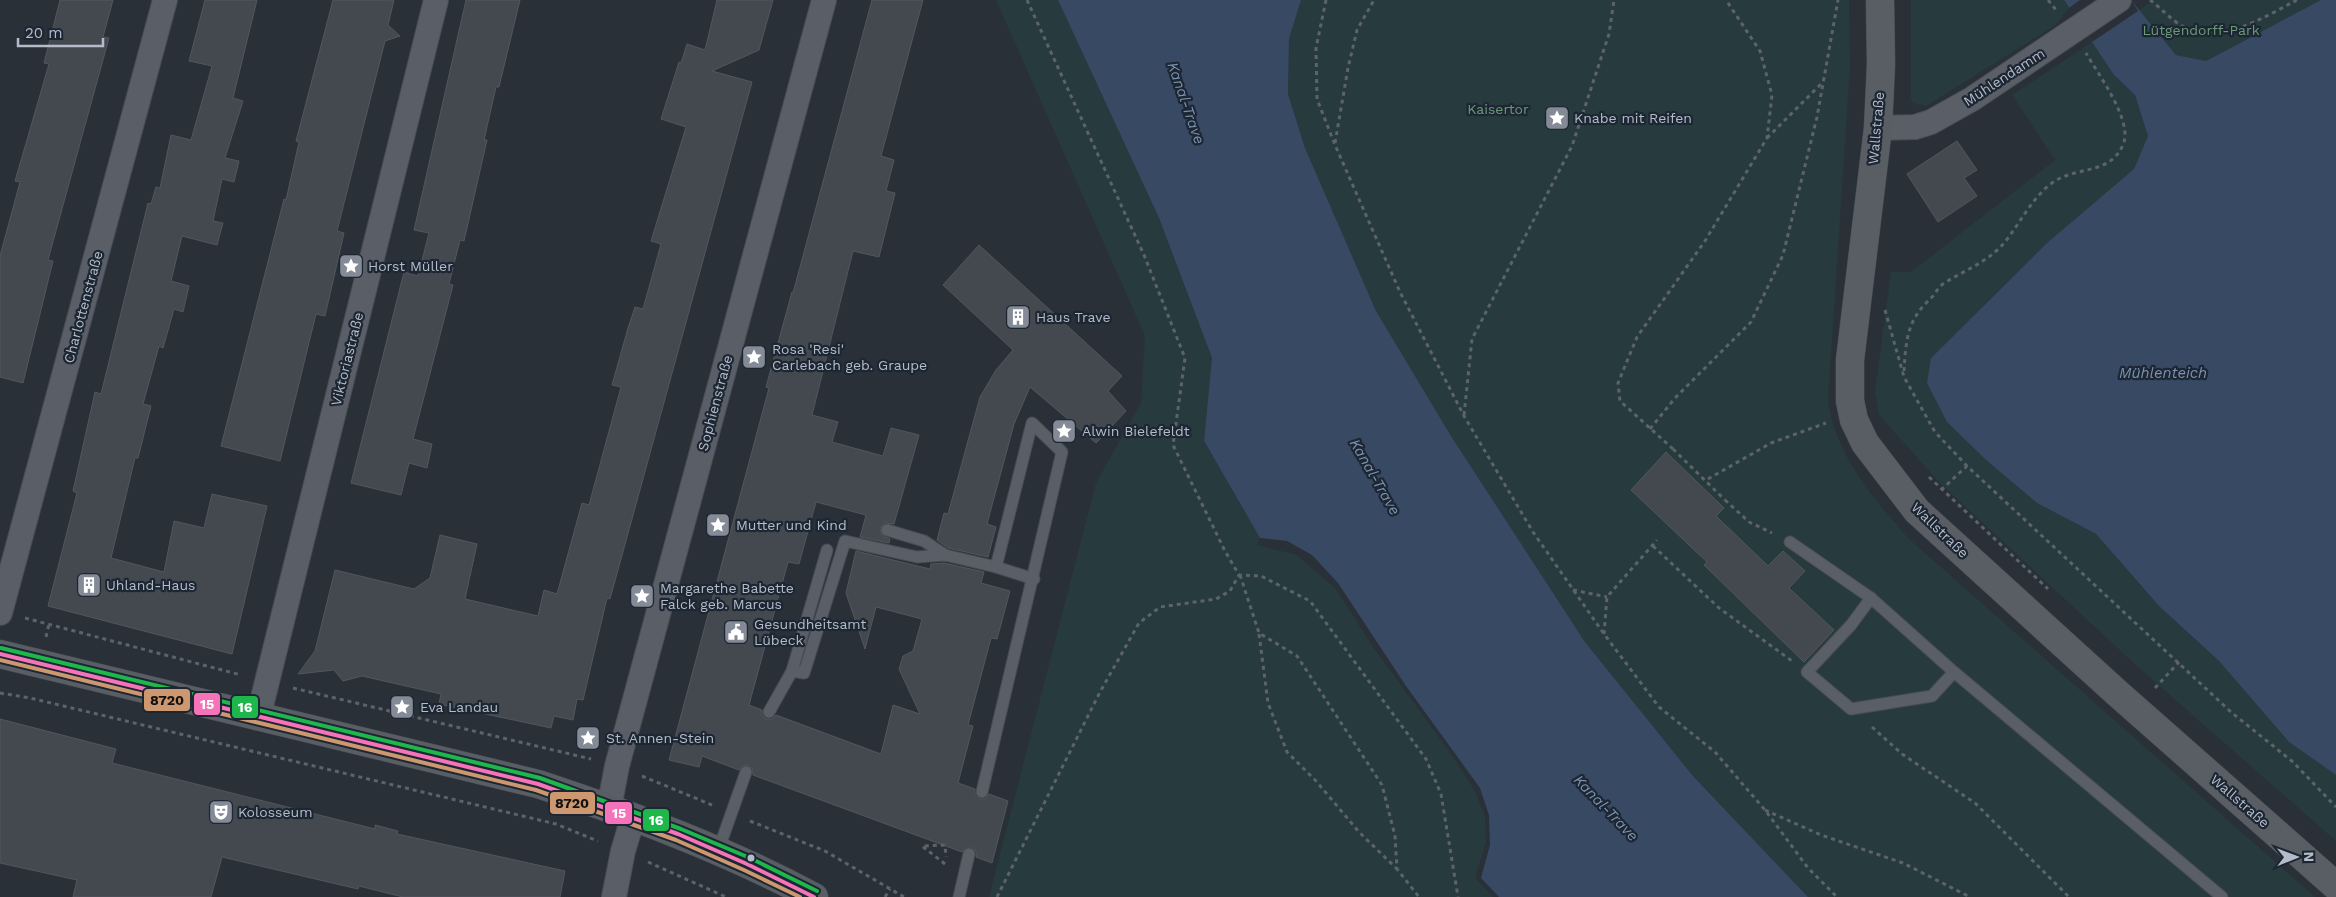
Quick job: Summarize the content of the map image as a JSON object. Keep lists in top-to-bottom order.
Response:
{
  "streets": {
    "main road": ["Wallstraße"],
    "street": [
      "Mühlendamm",
      "Charlottenstraße",
      "Viktoriastraße",
      "Sophienstraße"
    ]
  },
  "crossings": [
    ["Mühlendamm", "Wallstraße"]
  ],
  "water": ["Kanal-Trave", "Mühlenteich"],
  "parks": ["Lütgendorff-Park", "Kaisertor"],
  "places": {
    "place": [
      "Knabe mit Reifen",
      "Horst Müller",
      "Rosa 'Resi' Carlebach geb. Graupe",
      "Alwin Bielefeldt",
      "Mutter und Kind",
      "Margarethe Babette Falck geb. Marcus",
      "Eva Landau",
      "St. Annen-Stein"
    ],
    "building": ["Haus Trave", "Uhland-Haus"],
    "public building": ["Gesundheitsamt Lübeck"],
    "theatre": ["Kolosseum"]
  },
  "lines": ["transit line 16", "transit line 15", "transit line 8720"],
  "scale_bar": "20 m",
  "north": "right"
}
